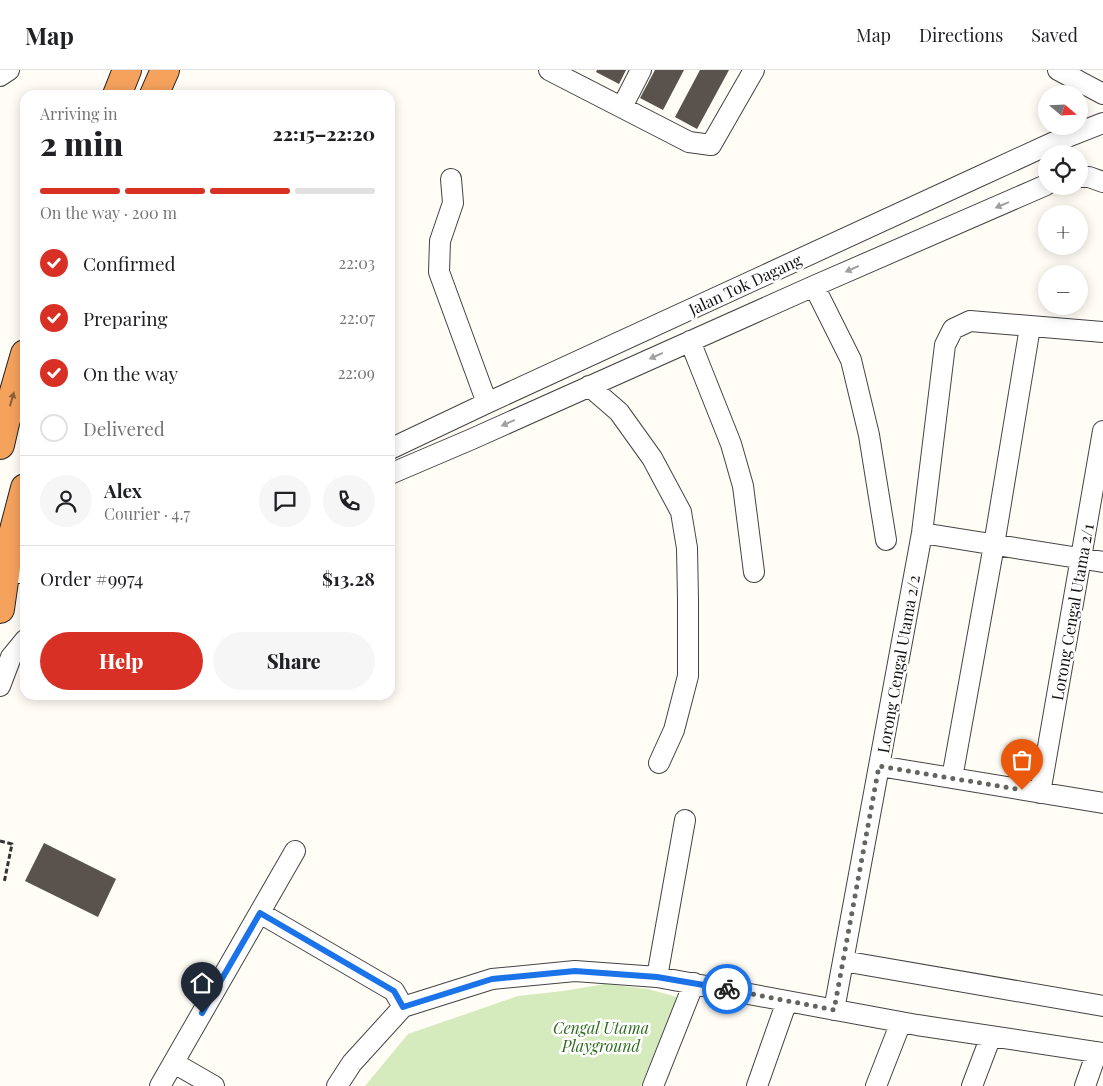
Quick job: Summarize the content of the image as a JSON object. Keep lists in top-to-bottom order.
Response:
{
  "streets": {
    "street": ["Jalan Tok Dagang", "Lorong Cengal Utama 2/1", "Lorong Cengal Utama 2/2"]
  },
  "parks": ["Cengal Utama Playground"],
  "north": "right",
  "page": {
    "header": "Map",
    "nav": ["Map", "Directions", "Saved"],
    "map_buttons": ["+", "−"],
    "heading": ["2 min", "Arriving in", "22:15–22:20"],
    "panel": [
      "Alex",
      "Courier · 4.7",
      "Order #9974",
      "$13.28"
    ],
    "bar": "On the way · 200 m",
    "list": [
      ["Confirmed", "22:03"],
      ["Preparing", "22:07"],
      ["On the way", "22:09"],
      "Delivered"
    ],
    "buttons": ["Help", "Share"]
  }
}
